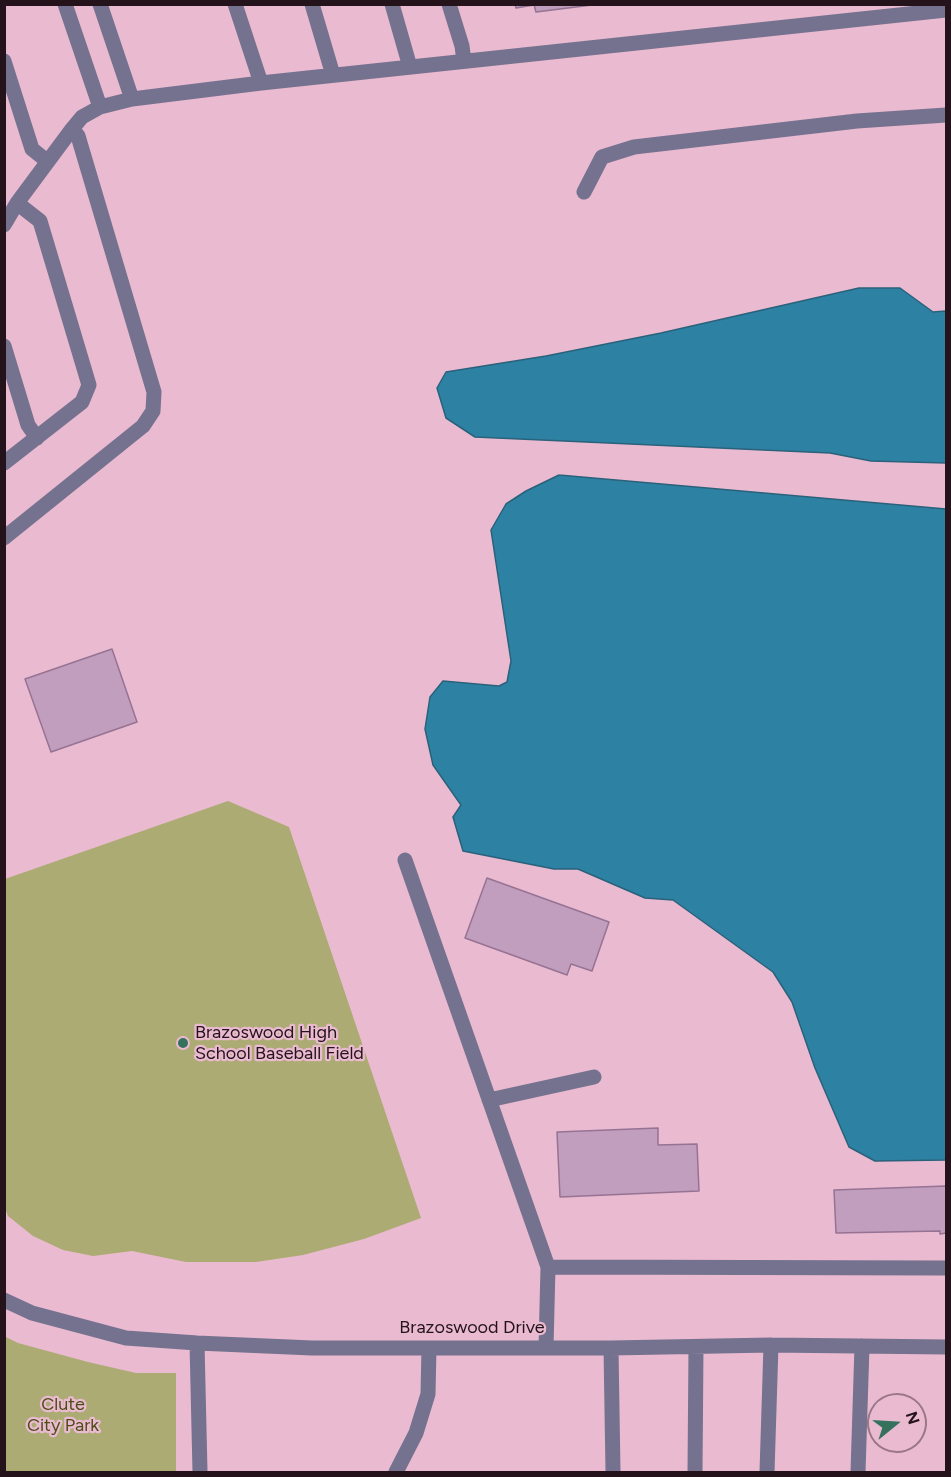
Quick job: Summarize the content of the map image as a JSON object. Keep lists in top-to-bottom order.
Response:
{
  "streets": {
    "street": ["Brazoswood Drive"]
  },
  "parks": ["Clute City Park"],
  "places": ["Brazoswood High School Baseball Field"],
  "north": "right"
}
